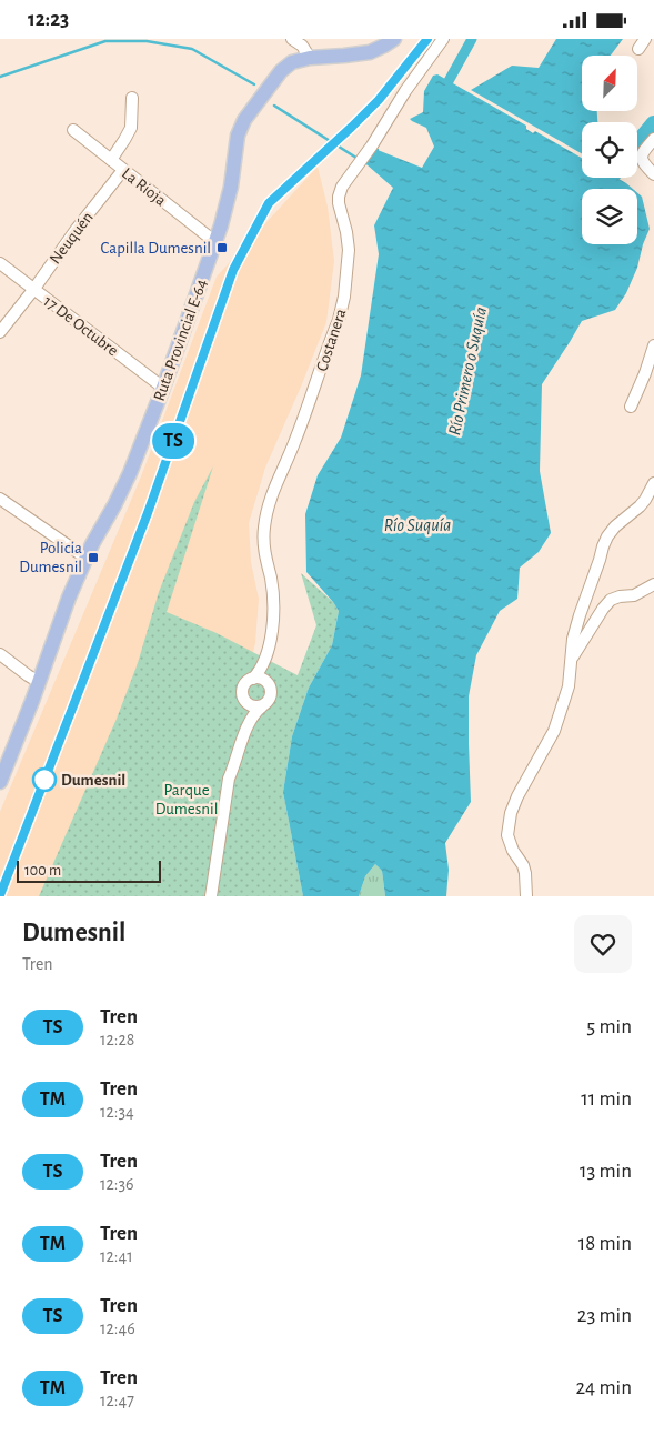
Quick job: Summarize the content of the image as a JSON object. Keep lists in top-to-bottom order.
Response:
{
  "streets": {
    "main road": ["Ruta Provincial E-64"],
    "street": [
      "La Rioja",
      "Neuquén",
      "17 De Octubre",
      "Costanera"
    ]
  },
  "crossings": [
    ["La Rioja", "Neuquén"],
    ["La Rioja", "Ruta Provincial E-64"],
    ["Neuquén", "17 De Octubre"],
    ["17 De Octubre", "Ruta Provincial E-64"]
  ],
  "water": ["Río Primero o Suquía", "Río Suquía"],
  "parks": ["Parque Dumesnil"],
  "places": {
    "transit": ["Capilla Dumesnil", "Policia Dumesnil"],
    "other": ["Dumesnil"]
  },
  "scale_bar": "100 m",
  "north": "top right",
  "page": {
    "status": "12:23",
    "on_map": "TS",
    "scale": "100 m",
    "heading": ["Dumesnil", "Tren"],
    "list": [
      {
        "mark": "TS",
        "name": "Tren",
        "note": "12:28",
        "value": "5 min"
      },
      {
        "mark": "TM",
        "name": "Tren",
        "note": "12:34",
        "value": "11 min"
      },
      {
        "mark": "TS",
        "name": "Tren",
        "note": "12:36",
        "value": "13 min"
      },
      {
        "mark": "TM",
        "name": "Tren",
        "note": "12:41",
        "value": "18 min"
      },
      {
        "mark": "TS",
        "name": "Tren",
        "note": "12:46",
        "value": "23 min"
      },
      {
        "mark": "TM",
        "name": "Tren",
        "note": "12:47",
        "value": "24 min"
      }
    ]
  }
}
